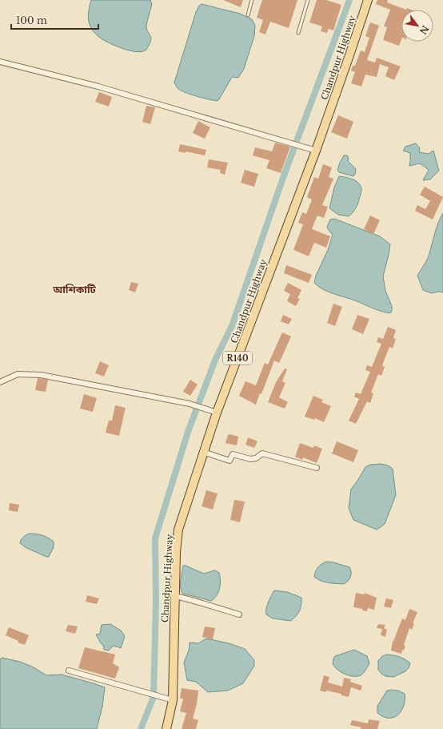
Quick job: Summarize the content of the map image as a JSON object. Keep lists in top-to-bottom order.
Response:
{
  "streets": {
    "main road": ["Chandpur Highway", "R140"]
  },
  "districts": ["আশিকাটি"],
  "scale_bar": "100 m",
  "north": "bottom right"
}
